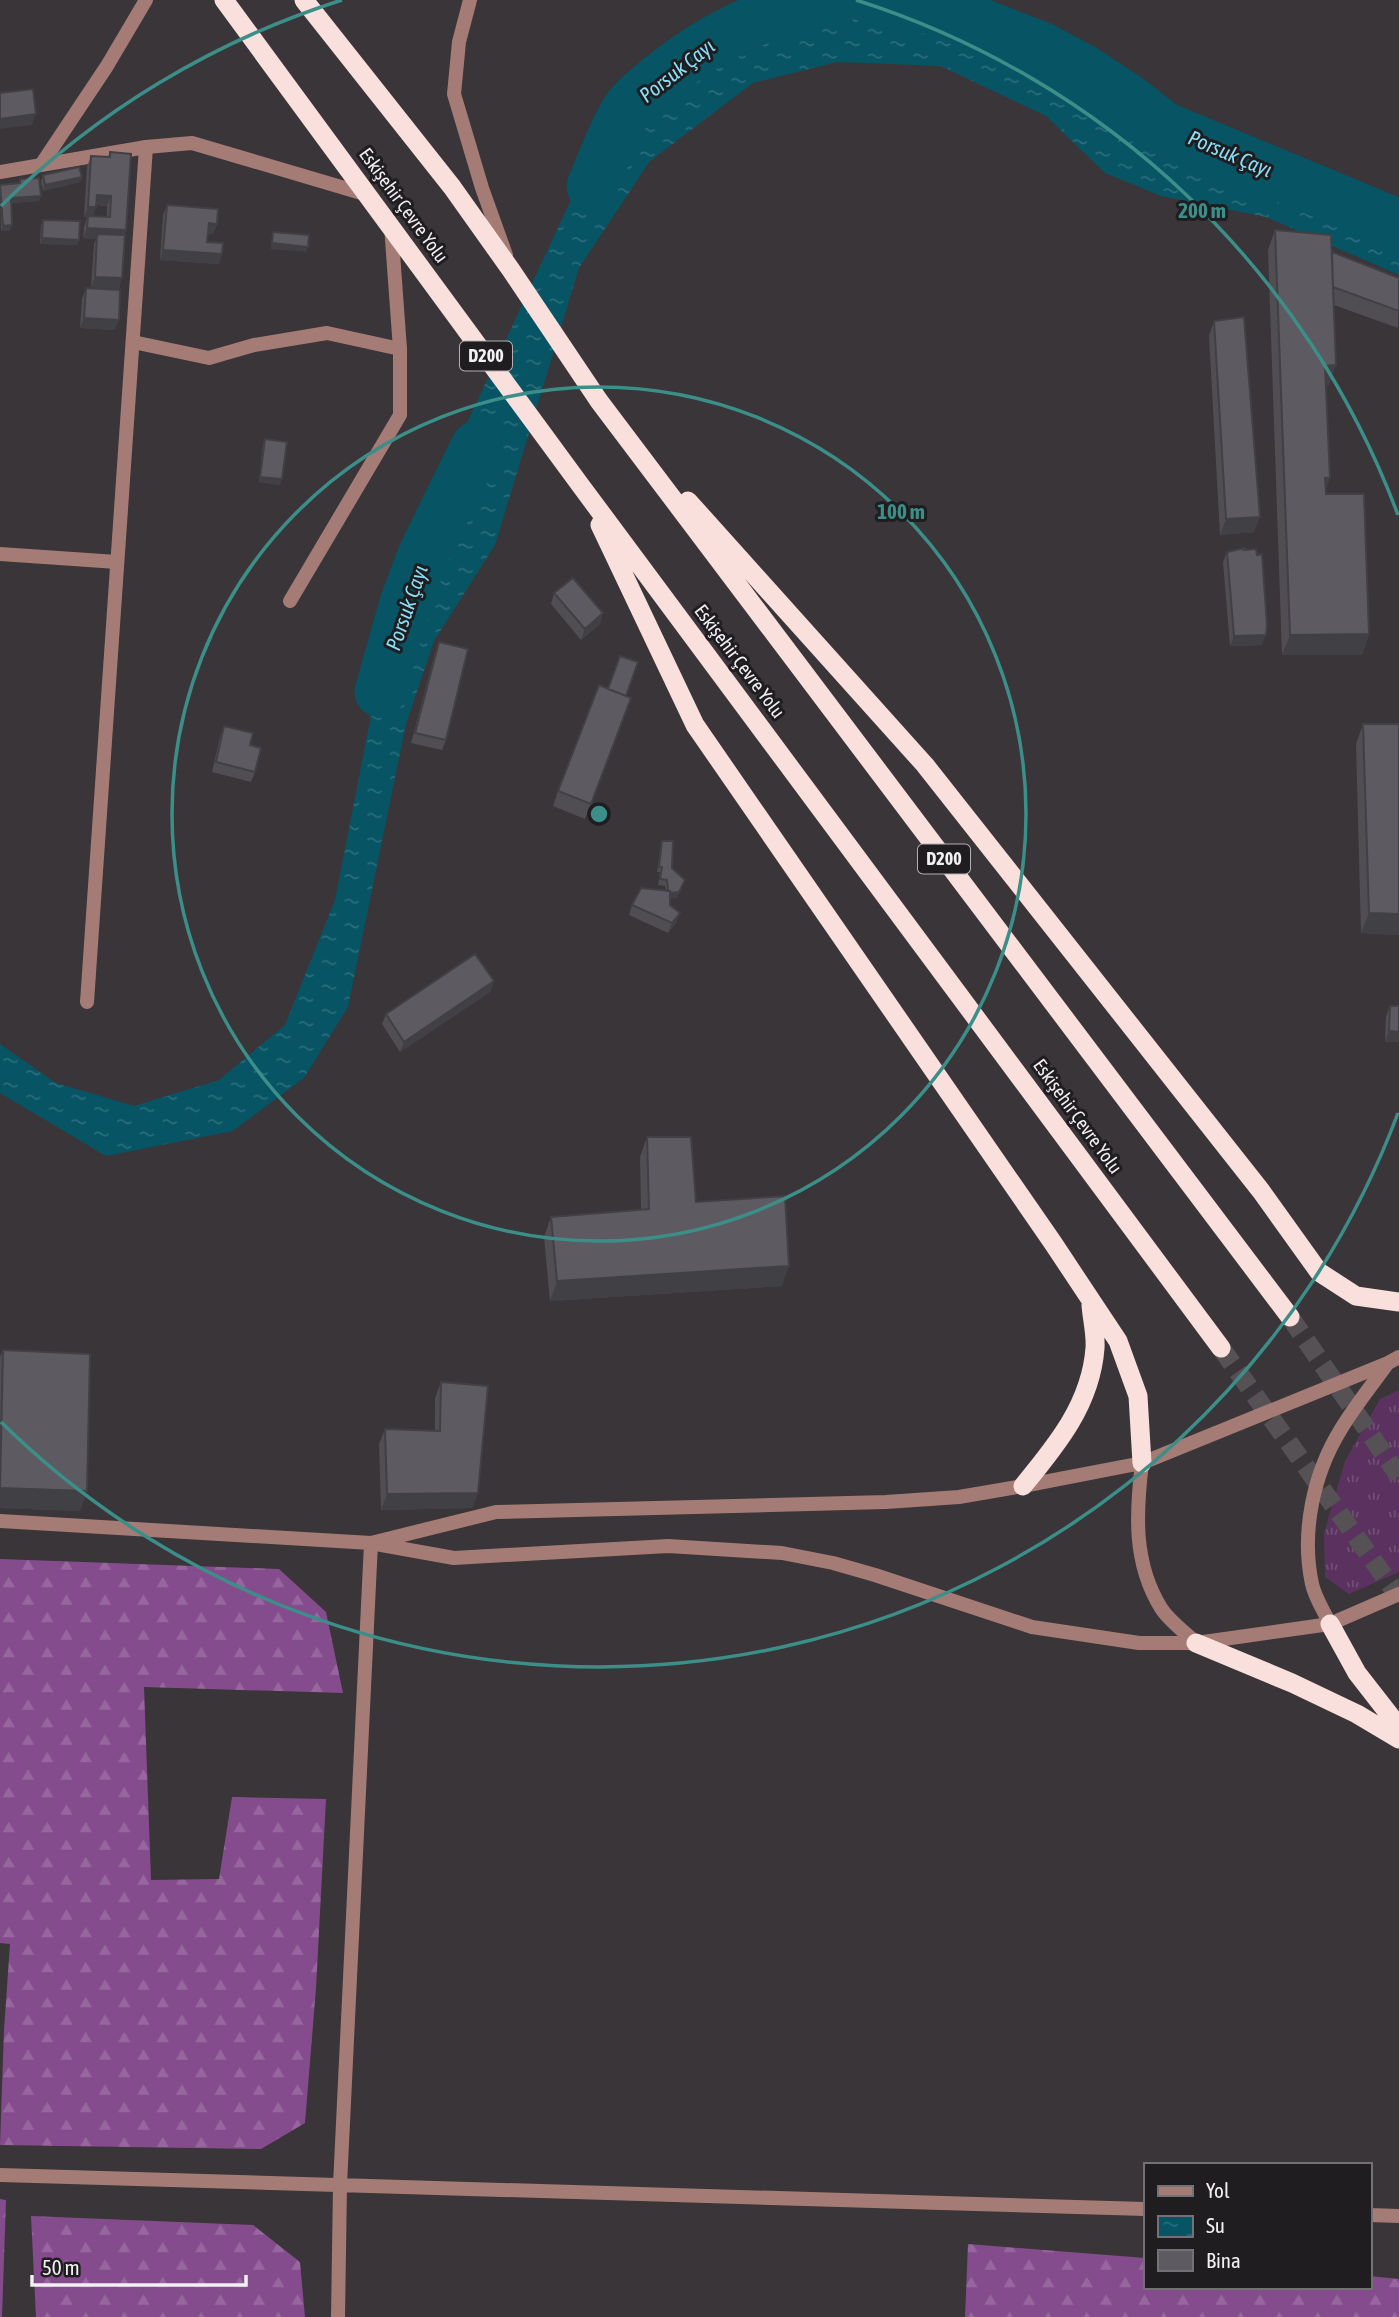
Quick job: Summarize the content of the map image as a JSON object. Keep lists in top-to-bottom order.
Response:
{
  "streets": {
    "highway": ["Eskişehir Çevre Yolu", "D200"]
  },
  "water": ["Porsuk Çayı"],
  "legend": ["Yol", "Su", "Bina"],
  "scale_bar": "50 m",
  "rings": ["200 m", "100 m"]
}
